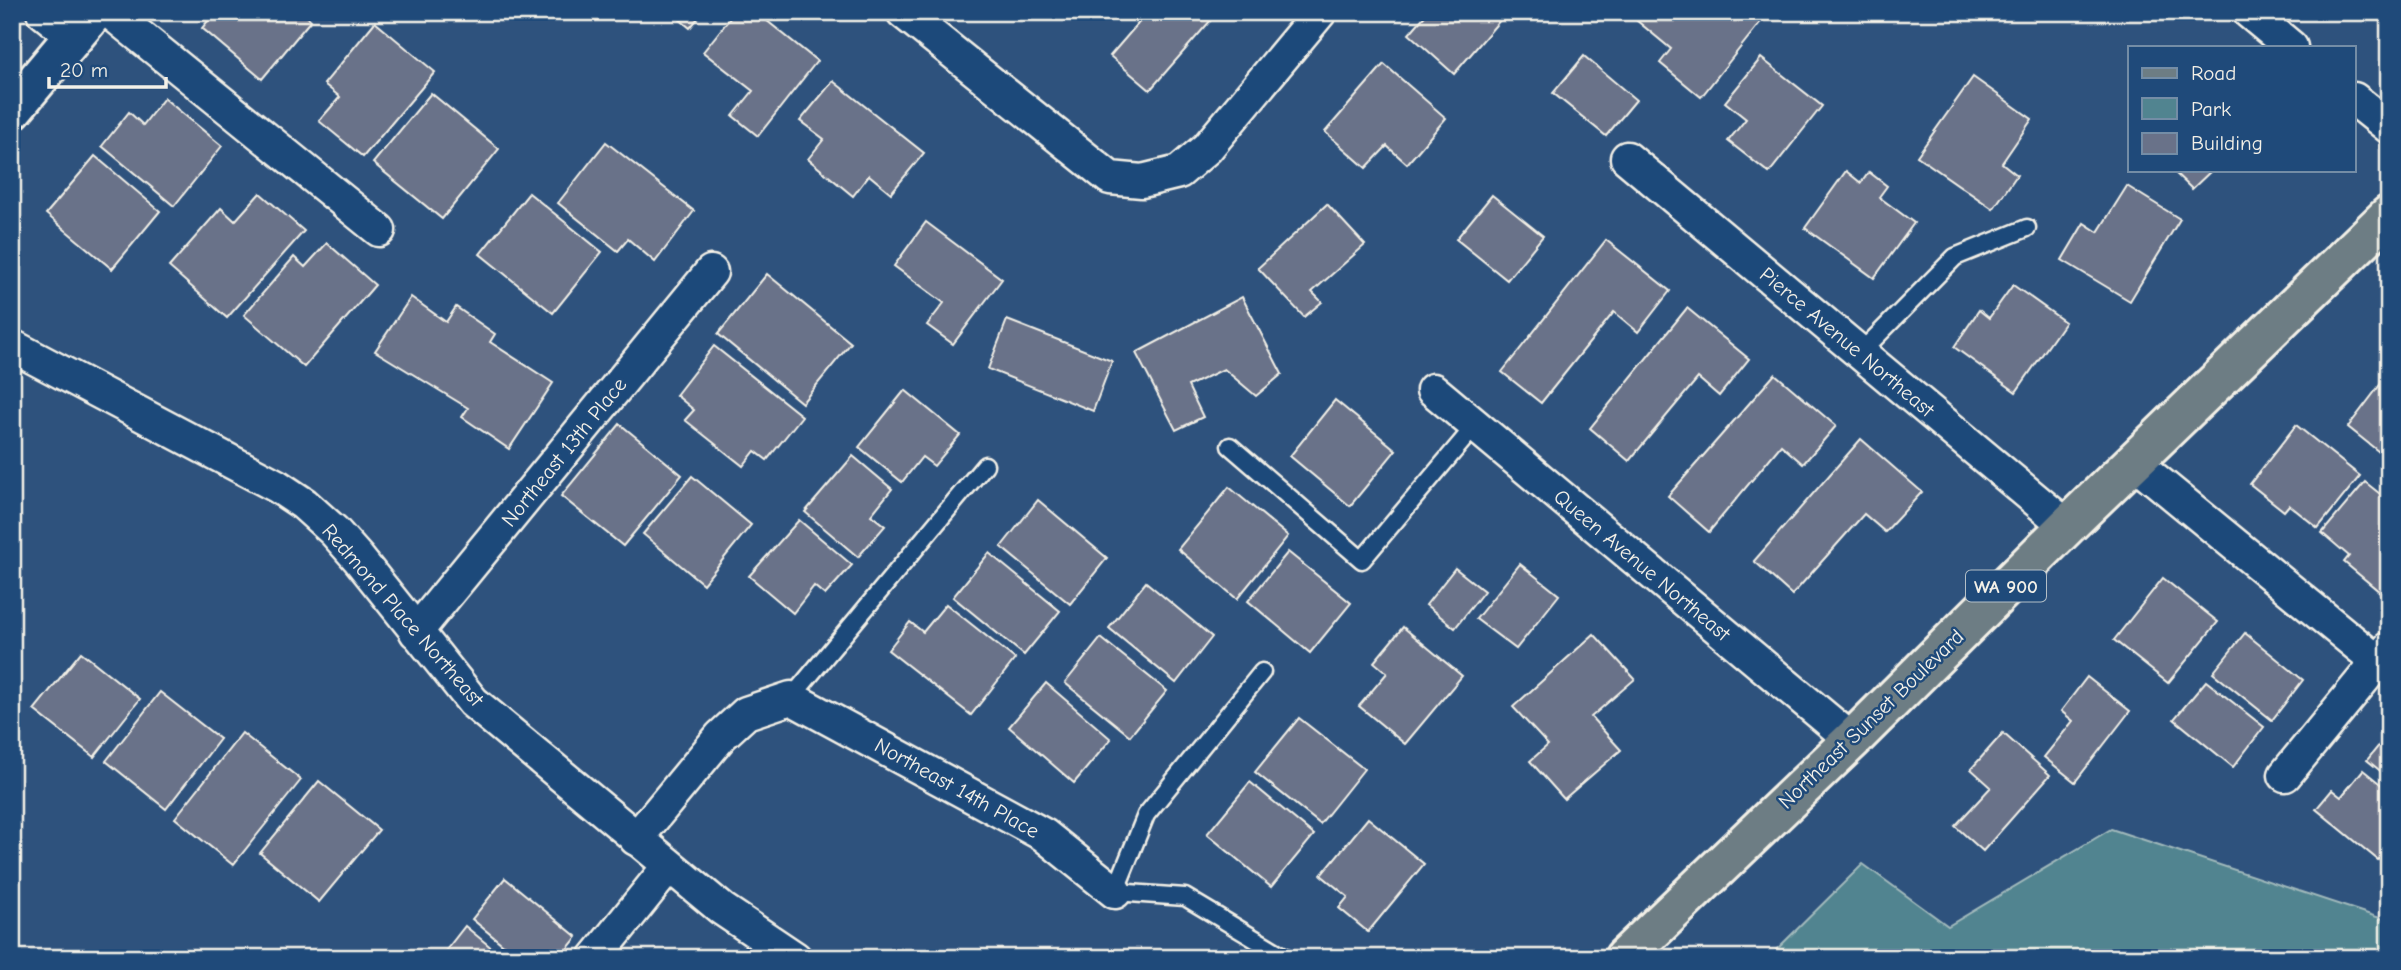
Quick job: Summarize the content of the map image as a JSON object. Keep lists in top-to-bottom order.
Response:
{
  "streets": {
    "main road": ["WA 900", "Northeast Sunset Boulevard"],
    "street": [
      "Pierce Avenue Northeast",
      "Northeast 13th Place",
      "Queen Avenue Northeast",
      "Redmond Place Northeast",
      "Northeast 14th Place"
    ]
  },
  "crossings": [
    ["Pierce Avenue Northeast", "Northeast Sunset Boulevard"],
    ["Northeast 13th Place", "Redmond Place Northeast"],
    ["Queen Avenue Northeast", "Northeast Sunset Boulevard"]
  ],
  "legend": ["Road", "Park", "Building"],
  "scale_bar": "20 m"
}
